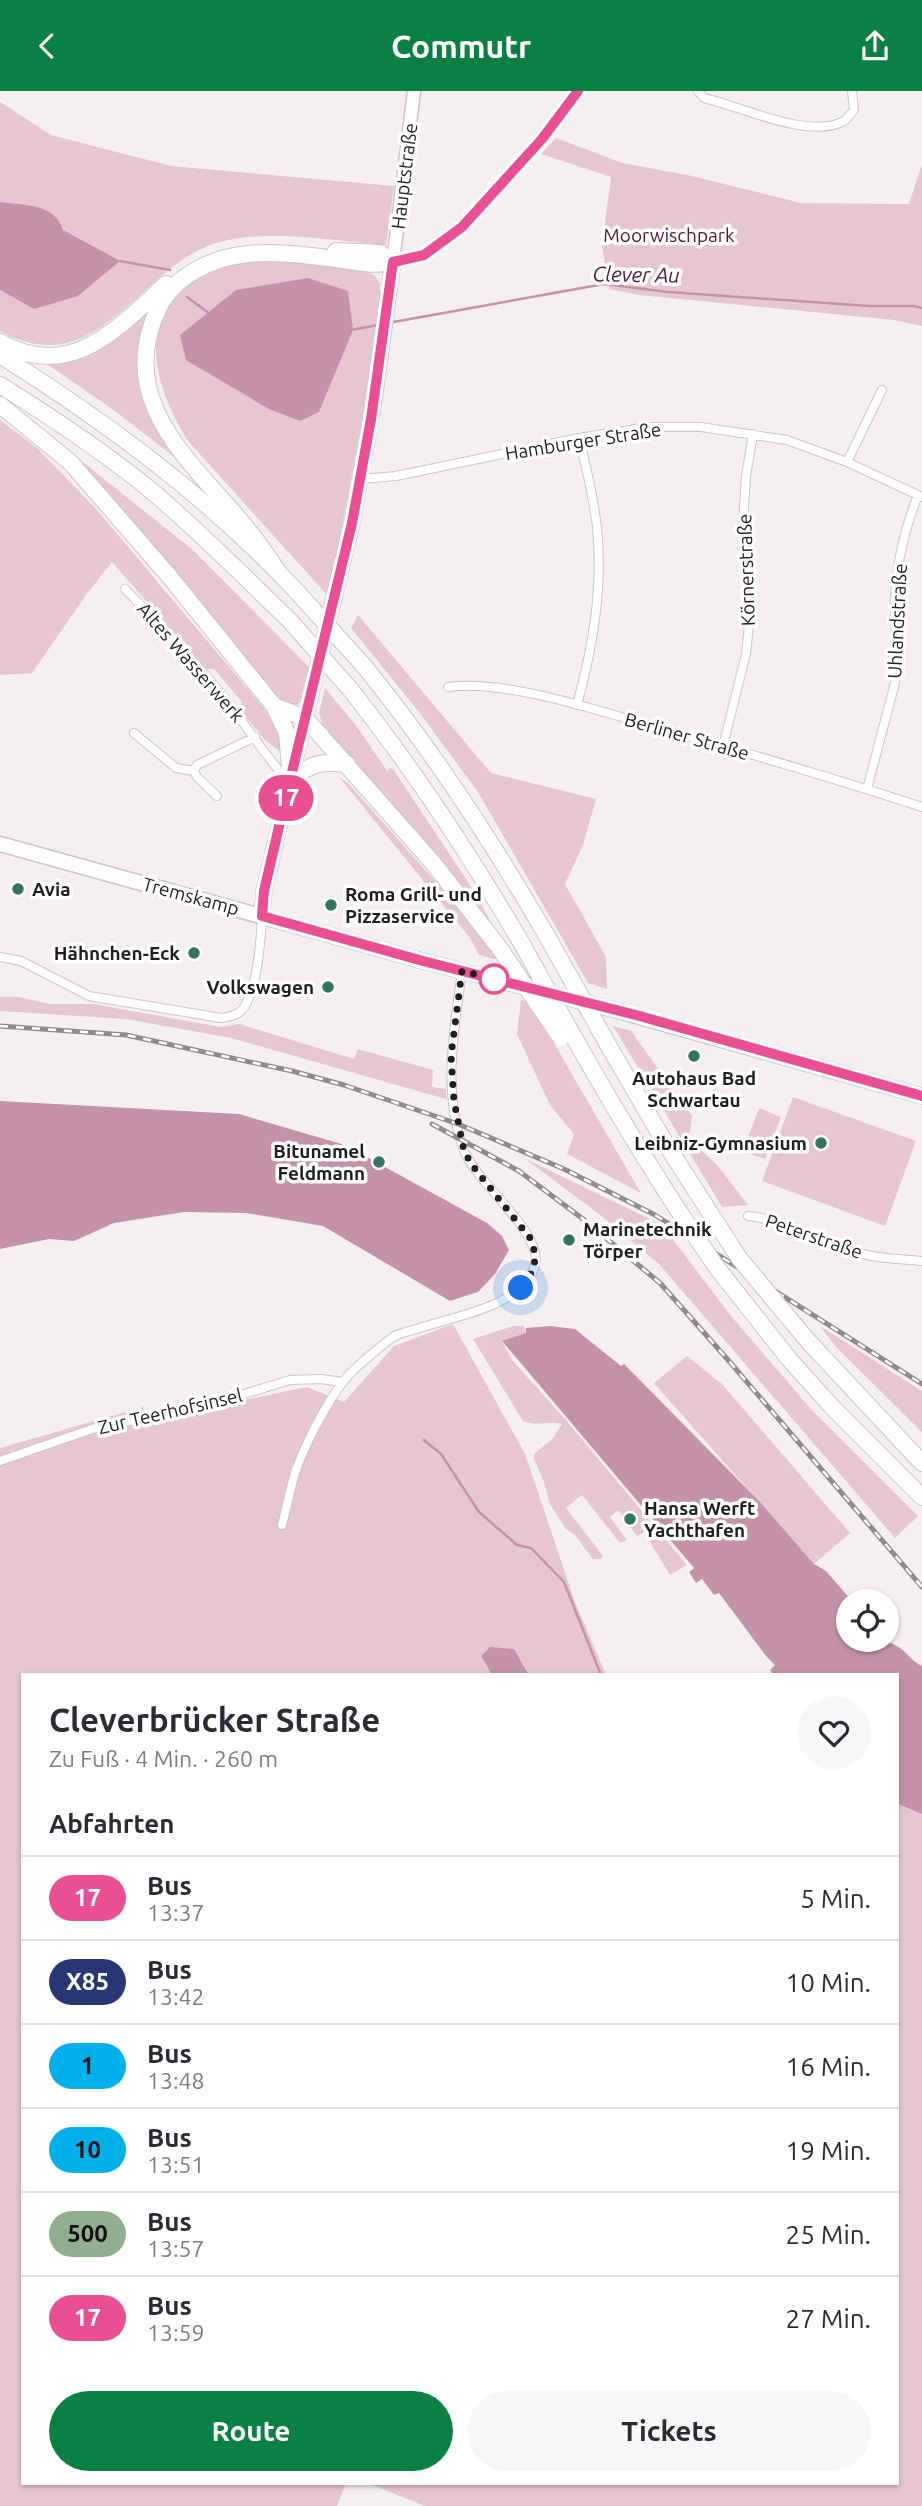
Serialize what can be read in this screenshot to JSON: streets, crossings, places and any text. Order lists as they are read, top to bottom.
{
  "streets": {
    "main road": ["Hauptstraße", "Tremskamp"],
    "street": [
      "Hamburger Straße",
      "Körnerstraße",
      "Uhlandstraße",
      "Altes Wasserwerk",
      "Berliner Straße",
      "Peterstraße",
      "Zur Teerhofsinsel"
    ]
  },
  "crossings": [
    ["Hamburger Straße", "Körnerstraße"],
    ["Hamburger Straße", "Uhlandstraße"],
    ["Körnerstraße", "Berliner Straße"],
    ["Uhlandstraße", "Berliner Straße"]
  ],
  "water": ["Clever Au"],
  "parks": ["Moorwischpark"],
  "places": [
    "Avia",
    "Roma Grill- und Pizzaservice",
    "Hähnchen-Eck",
    "Volkswagen",
    "Autohaus Bad Schwartau",
    "Leibniz-Gymnasium",
    "Bitunamel Feldmann",
    "Marinetechnik Törper",
    "Hansa Werft Yachthafen"
  ],
  "lines": ["bus line 17"],
  "page": {
    "header": "Commutr",
    "on_map": "17",
    "heading": [
      ["Cleverbrücker Straße", "Zu Fuß · 4 Min. · 260 m"],
      "Abfahrten"
    ],
    "list": [
      {
        "mark": "17",
        "name": "Bus",
        "note": "13:37",
        "value": "5 Min."
      },
      {
        "mark": "X85",
        "name": "Bus",
        "note": "13:42",
        "value": "10 Min."
      },
      {
        "mark": "1",
        "name": "Bus",
        "note": "13:48",
        "value": "16 Min."
      },
      {
        "mark": "10",
        "name": "Bus",
        "note": "13:51",
        "value": "19 Min."
      },
      {
        "mark": "500",
        "name": "Bus",
        "note": "13:57",
        "value": "25 Min."
      },
      {
        "mark": "17",
        "name": "Bus",
        "note": "13:59",
        "value": "27 Min."
      }
    ],
    "buttons": ["Route", "Tickets"]
  }
}
